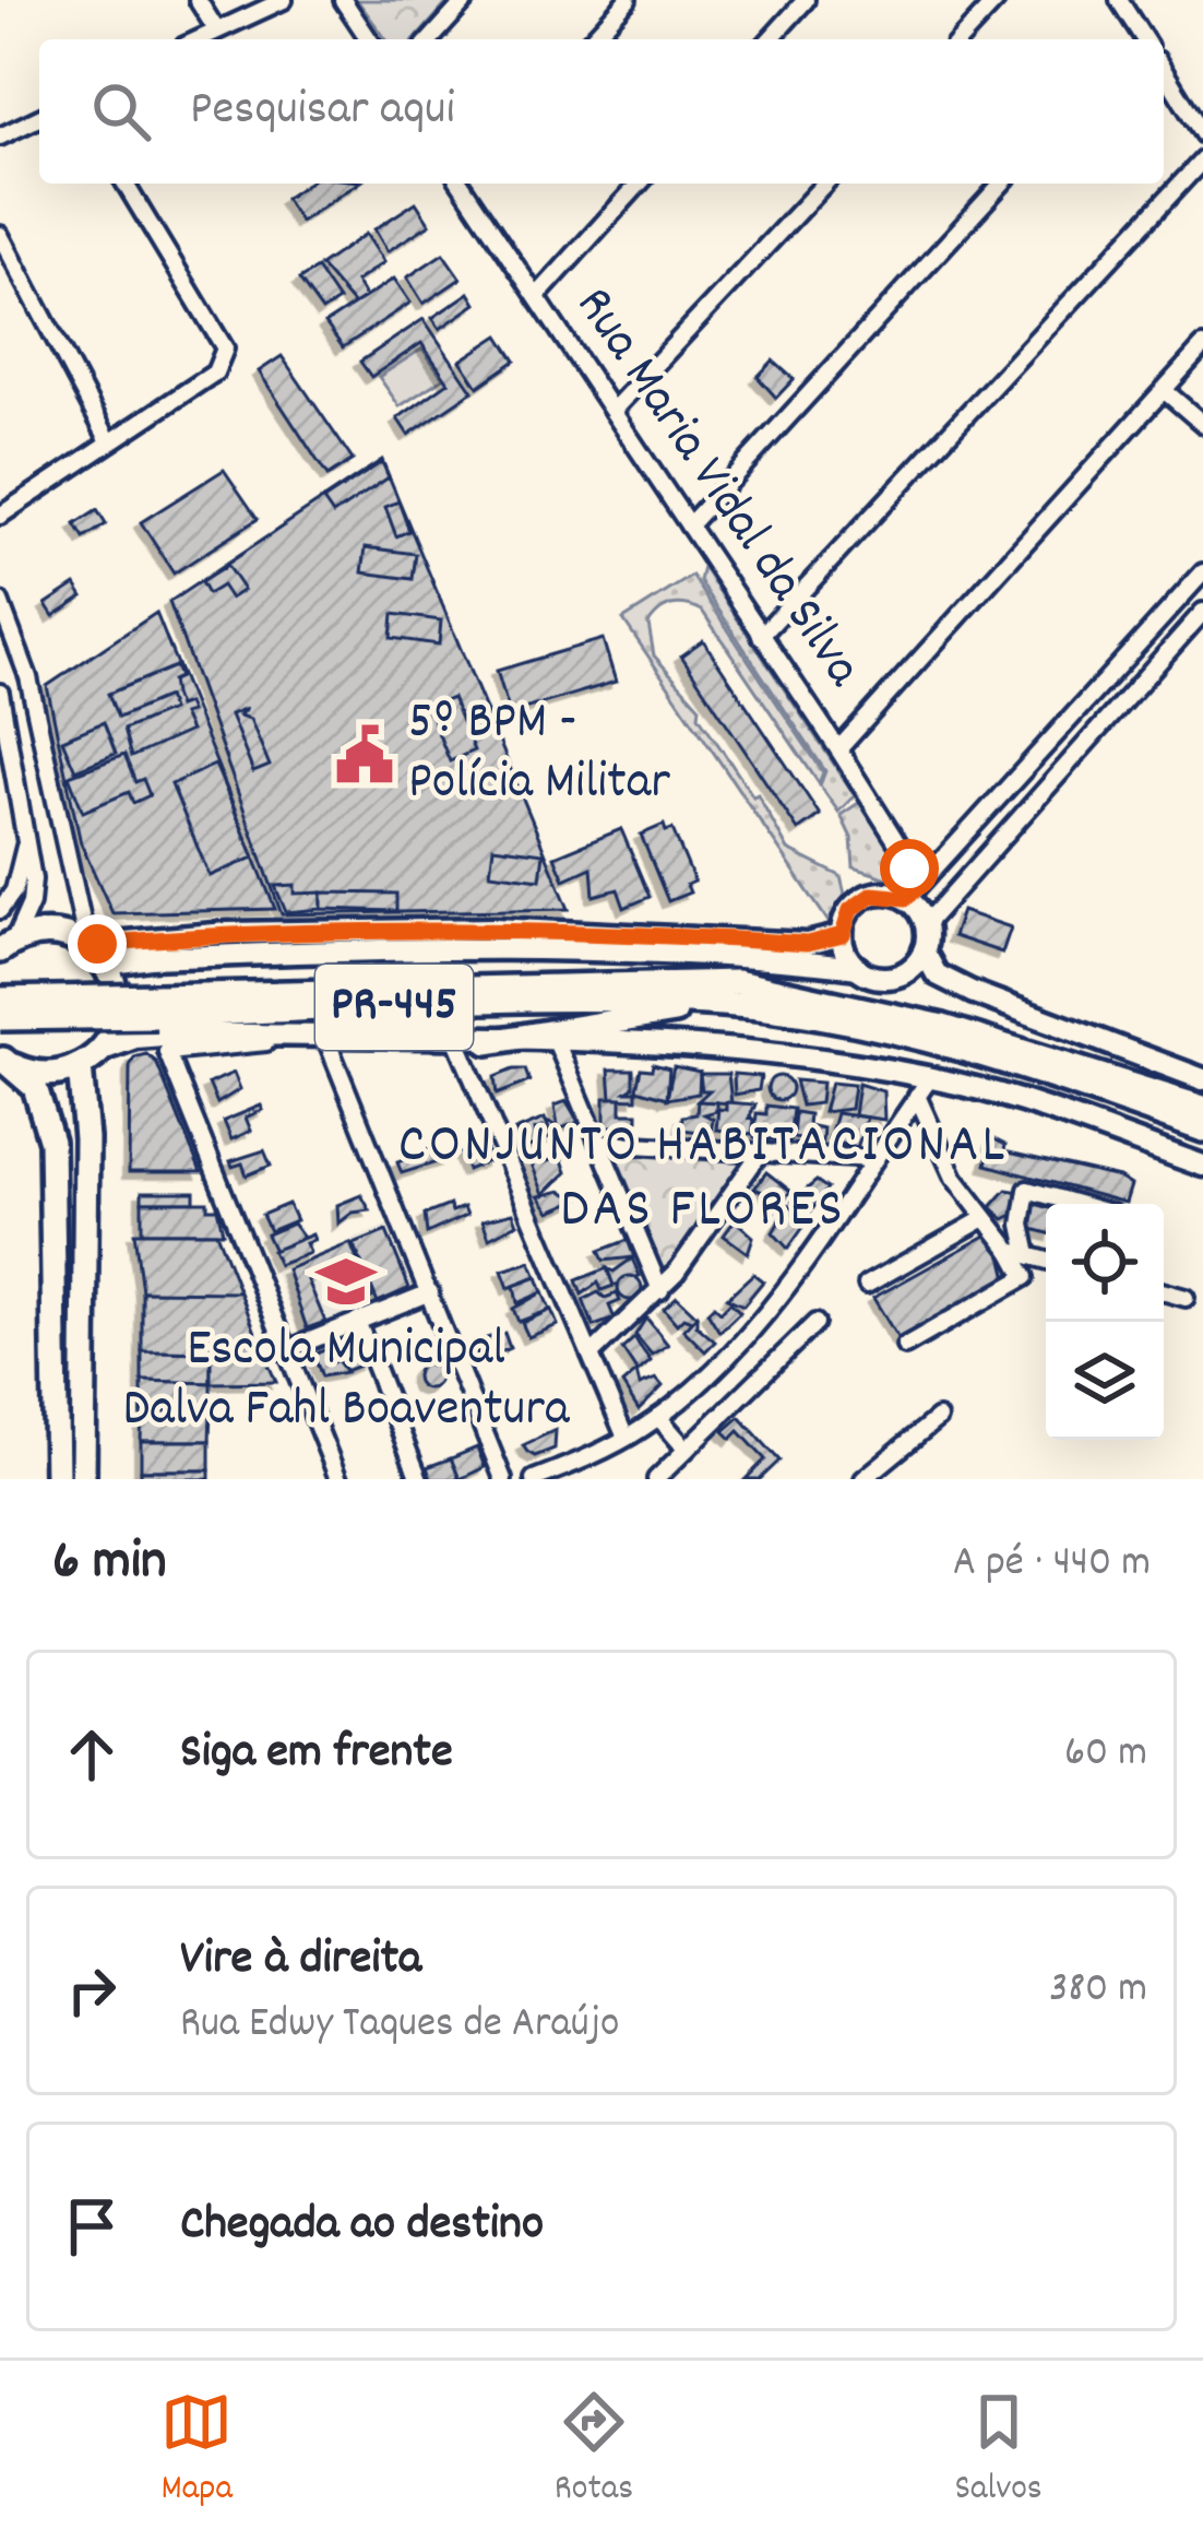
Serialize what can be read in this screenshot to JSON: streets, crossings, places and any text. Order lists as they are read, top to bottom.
{
  "streets": {
    "highway": ["PR-445"],
    "street": ["Rua Maria Vidal da Silva"]
  },
  "districts": ["CONJUNTO HABITACIONAL DAS FLORES"],
  "places": {
    "public building": ["5º BPM - Polícia Militar"],
    "school or university": ["Escola Municipal Dalva Fahl Boaventura"]
  },
  "page": {
    "search": "Pesquisar aqui",
    "heading": ["6 min", "A pé · 440 m"],
    "list": [
      ["Siga em frente", "60 m"],
      ["Vire à direita", "Rua Edwy Taques de Araújo", "380 m"],
      "Chegada ao destino"
    ],
    "nav": ["Mapa", "Rotas", "Salvos"]
  }
}
